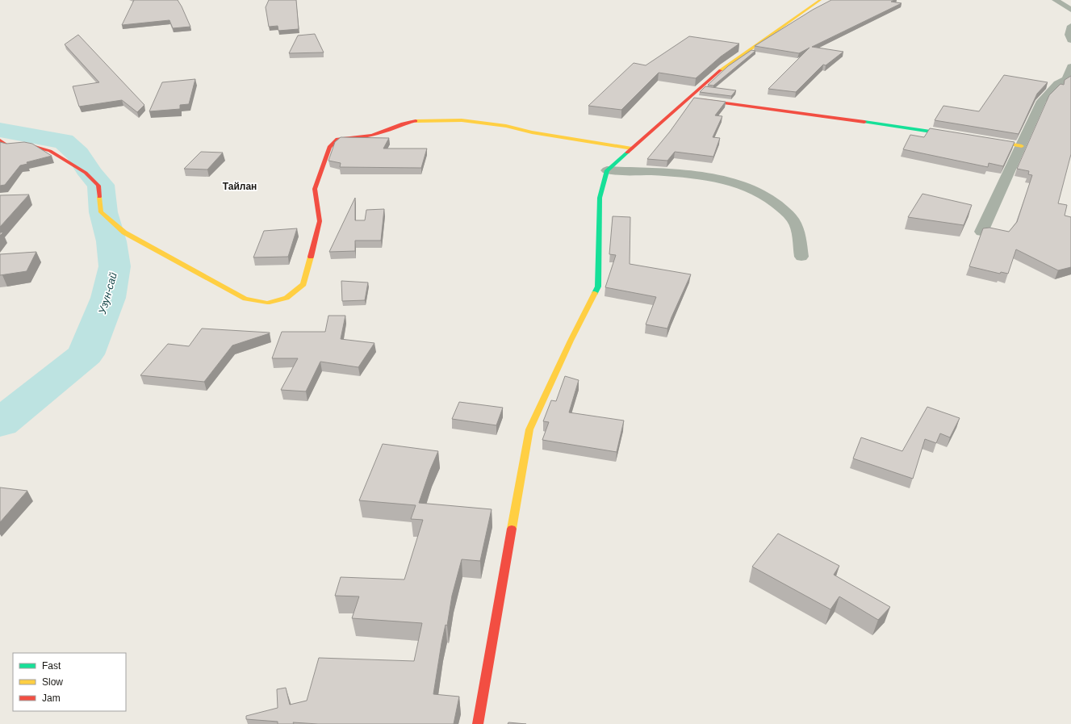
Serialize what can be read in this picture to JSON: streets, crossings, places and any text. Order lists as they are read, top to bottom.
{
  "districts": ["Тайлан"],
  "water": ["Узун-сай"],
  "legend": ["Fast", "Slow", "Jam"]
}
